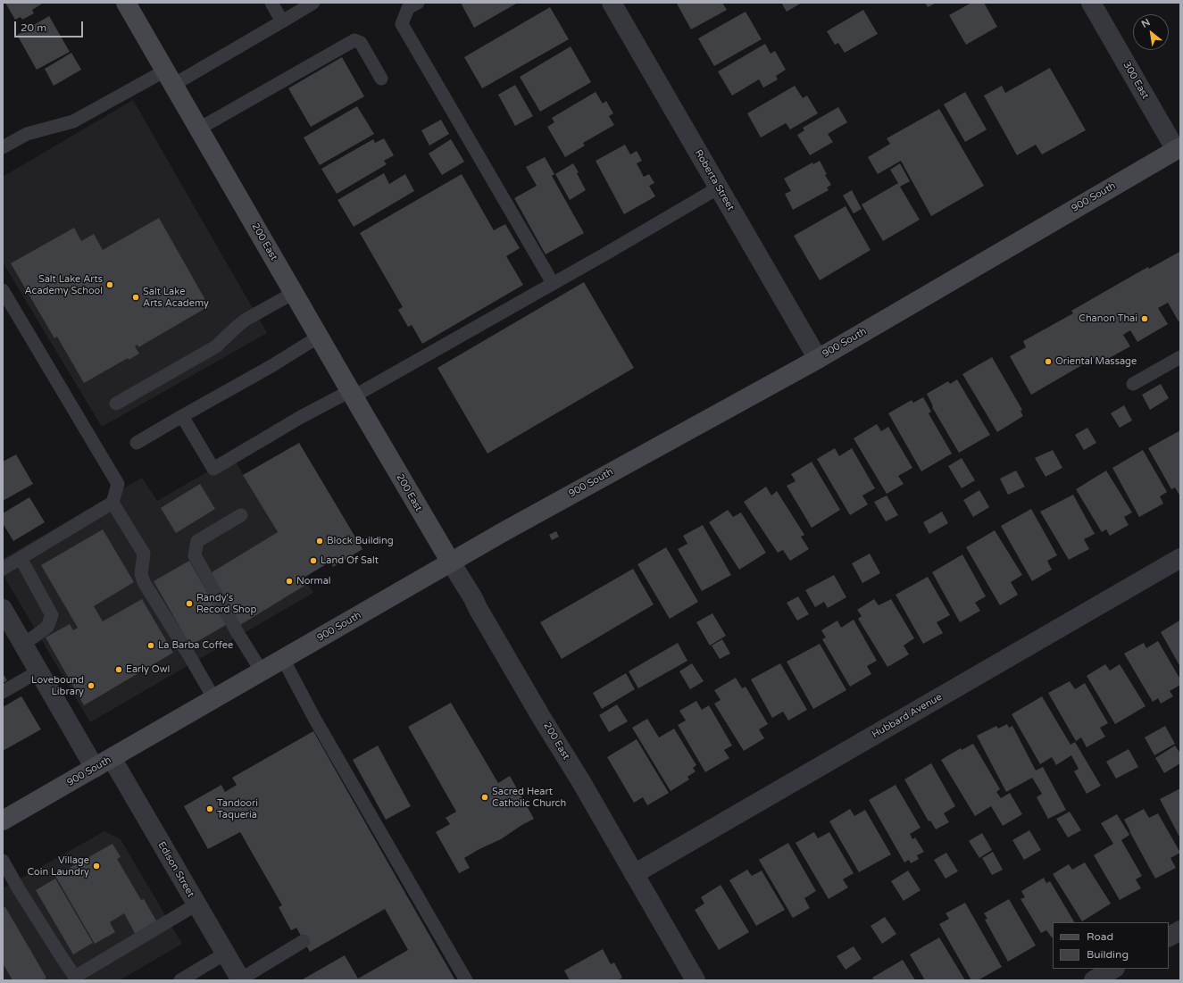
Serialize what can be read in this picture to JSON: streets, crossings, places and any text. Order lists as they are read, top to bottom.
{
  "streets": {
    "street": [
      "300 East",
      "Roberta Street",
      "900 South",
      "200 East",
      "Hubbard Avenue",
      "Edison Street"
    ]
  },
  "crossings": [
    ["300 East", "900 South"],
    ["Roberta Street", "900 South"],
    ["900 South", "200 East"],
    ["900 South", "Edison Street"],
    ["200 East", "Hubbard Avenue"]
  ],
  "places": [
    "Salt Lake Arts Academy School",
    "Salt Lake Arts Academy",
    "Chanon Thai",
    "Oriental Massage",
    "Block Building",
    "Land Of Salt",
    "Normal",
    "Randy's Record Shop",
    "La Barba Coffee",
    "Early Owl",
    "Lovebound Library",
    "Sacred Heart Catholic Church",
    "Tandoori Taqueria",
    "Village Coin Laundry"
  ],
  "legend": ["Road", "Building"],
  "scale_bar": "20 m",
  "north": "top left"
}
